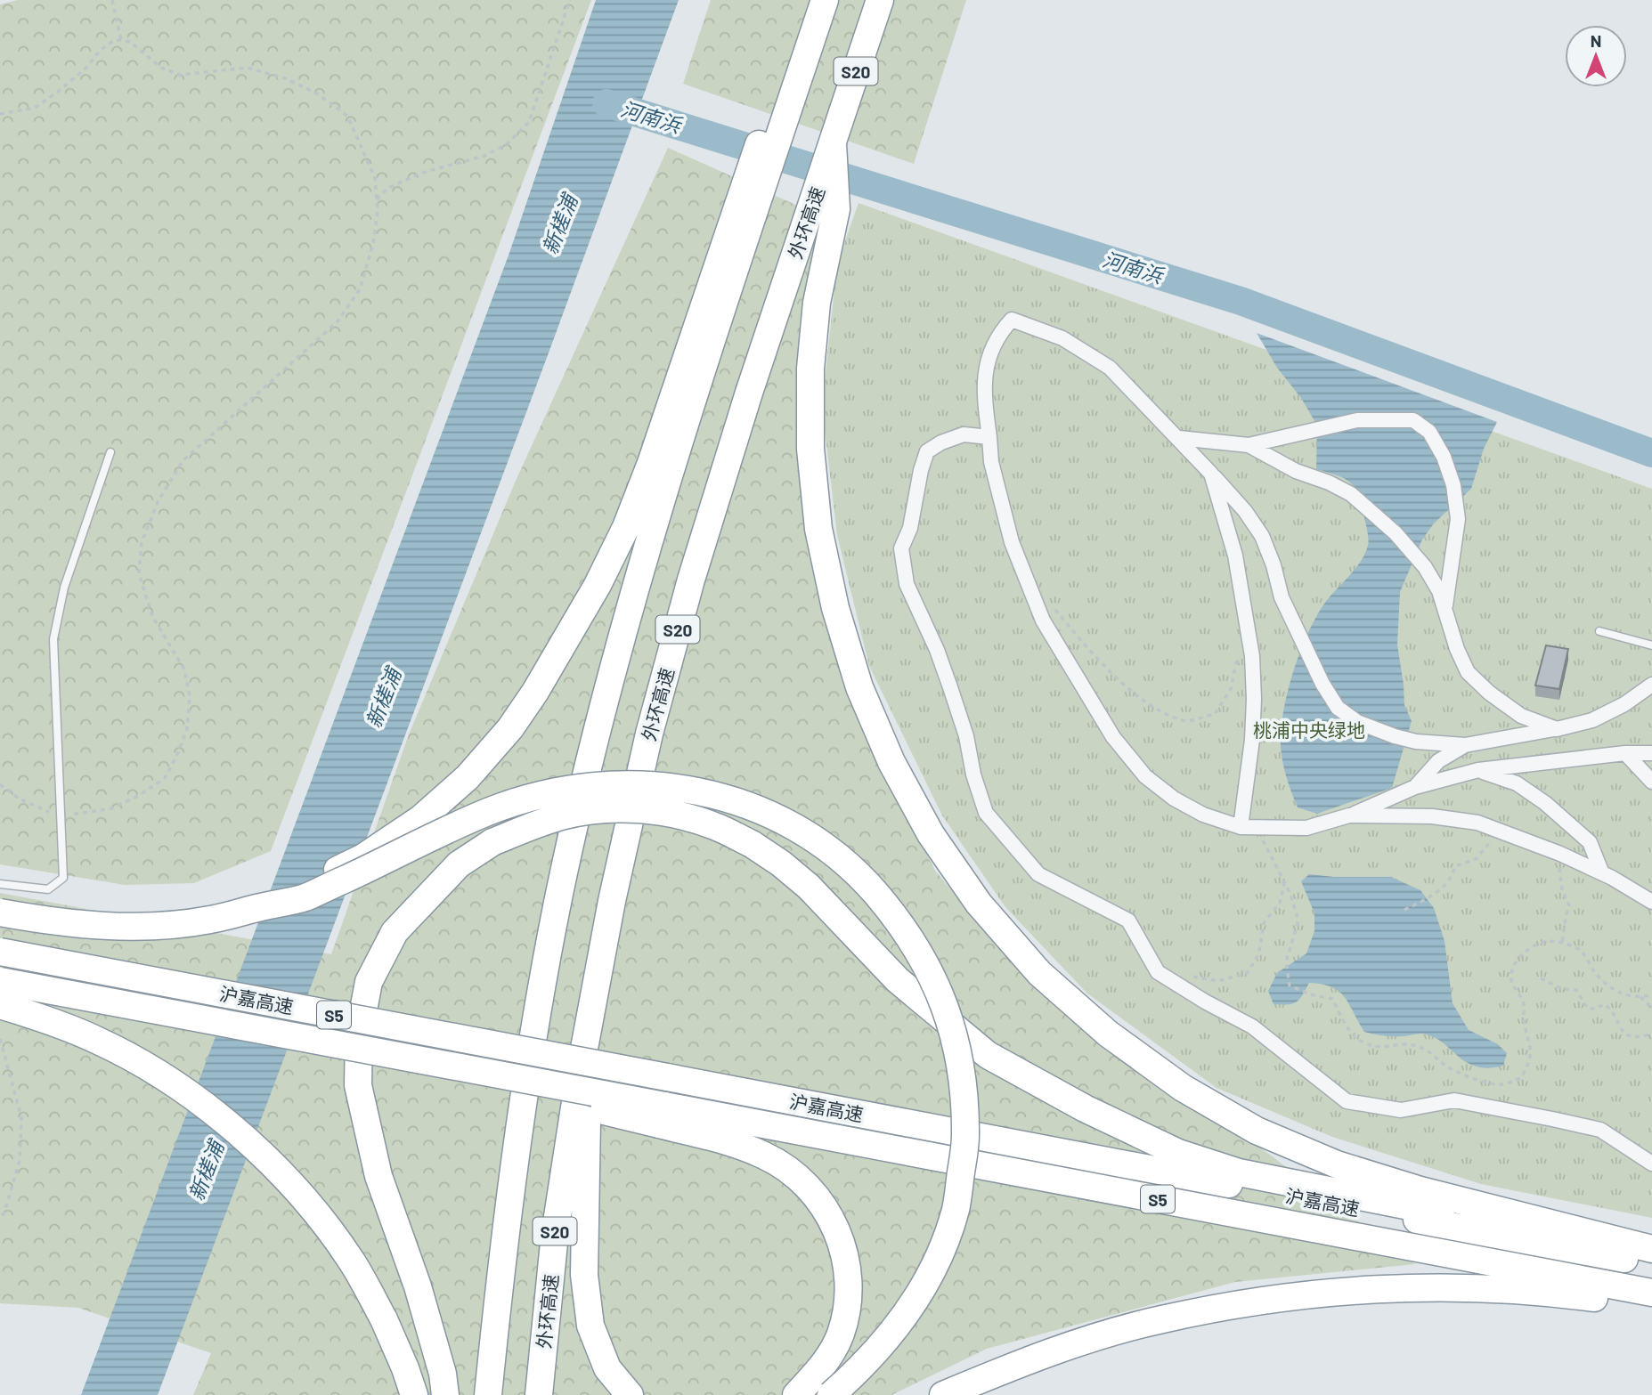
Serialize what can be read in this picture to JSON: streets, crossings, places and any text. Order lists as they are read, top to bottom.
{
  "streets": {
    "highway": [
      "S20",
      "外环高速",
      "沪嘉高速",
      "S5"
    ]
  },
  "crossings": [
    ["S20", "外环高速"]
  ],
  "water": ["河南浜", "新槎浦"],
  "parks": ["桃浦中央绿地"],
  "north": "top"
}
